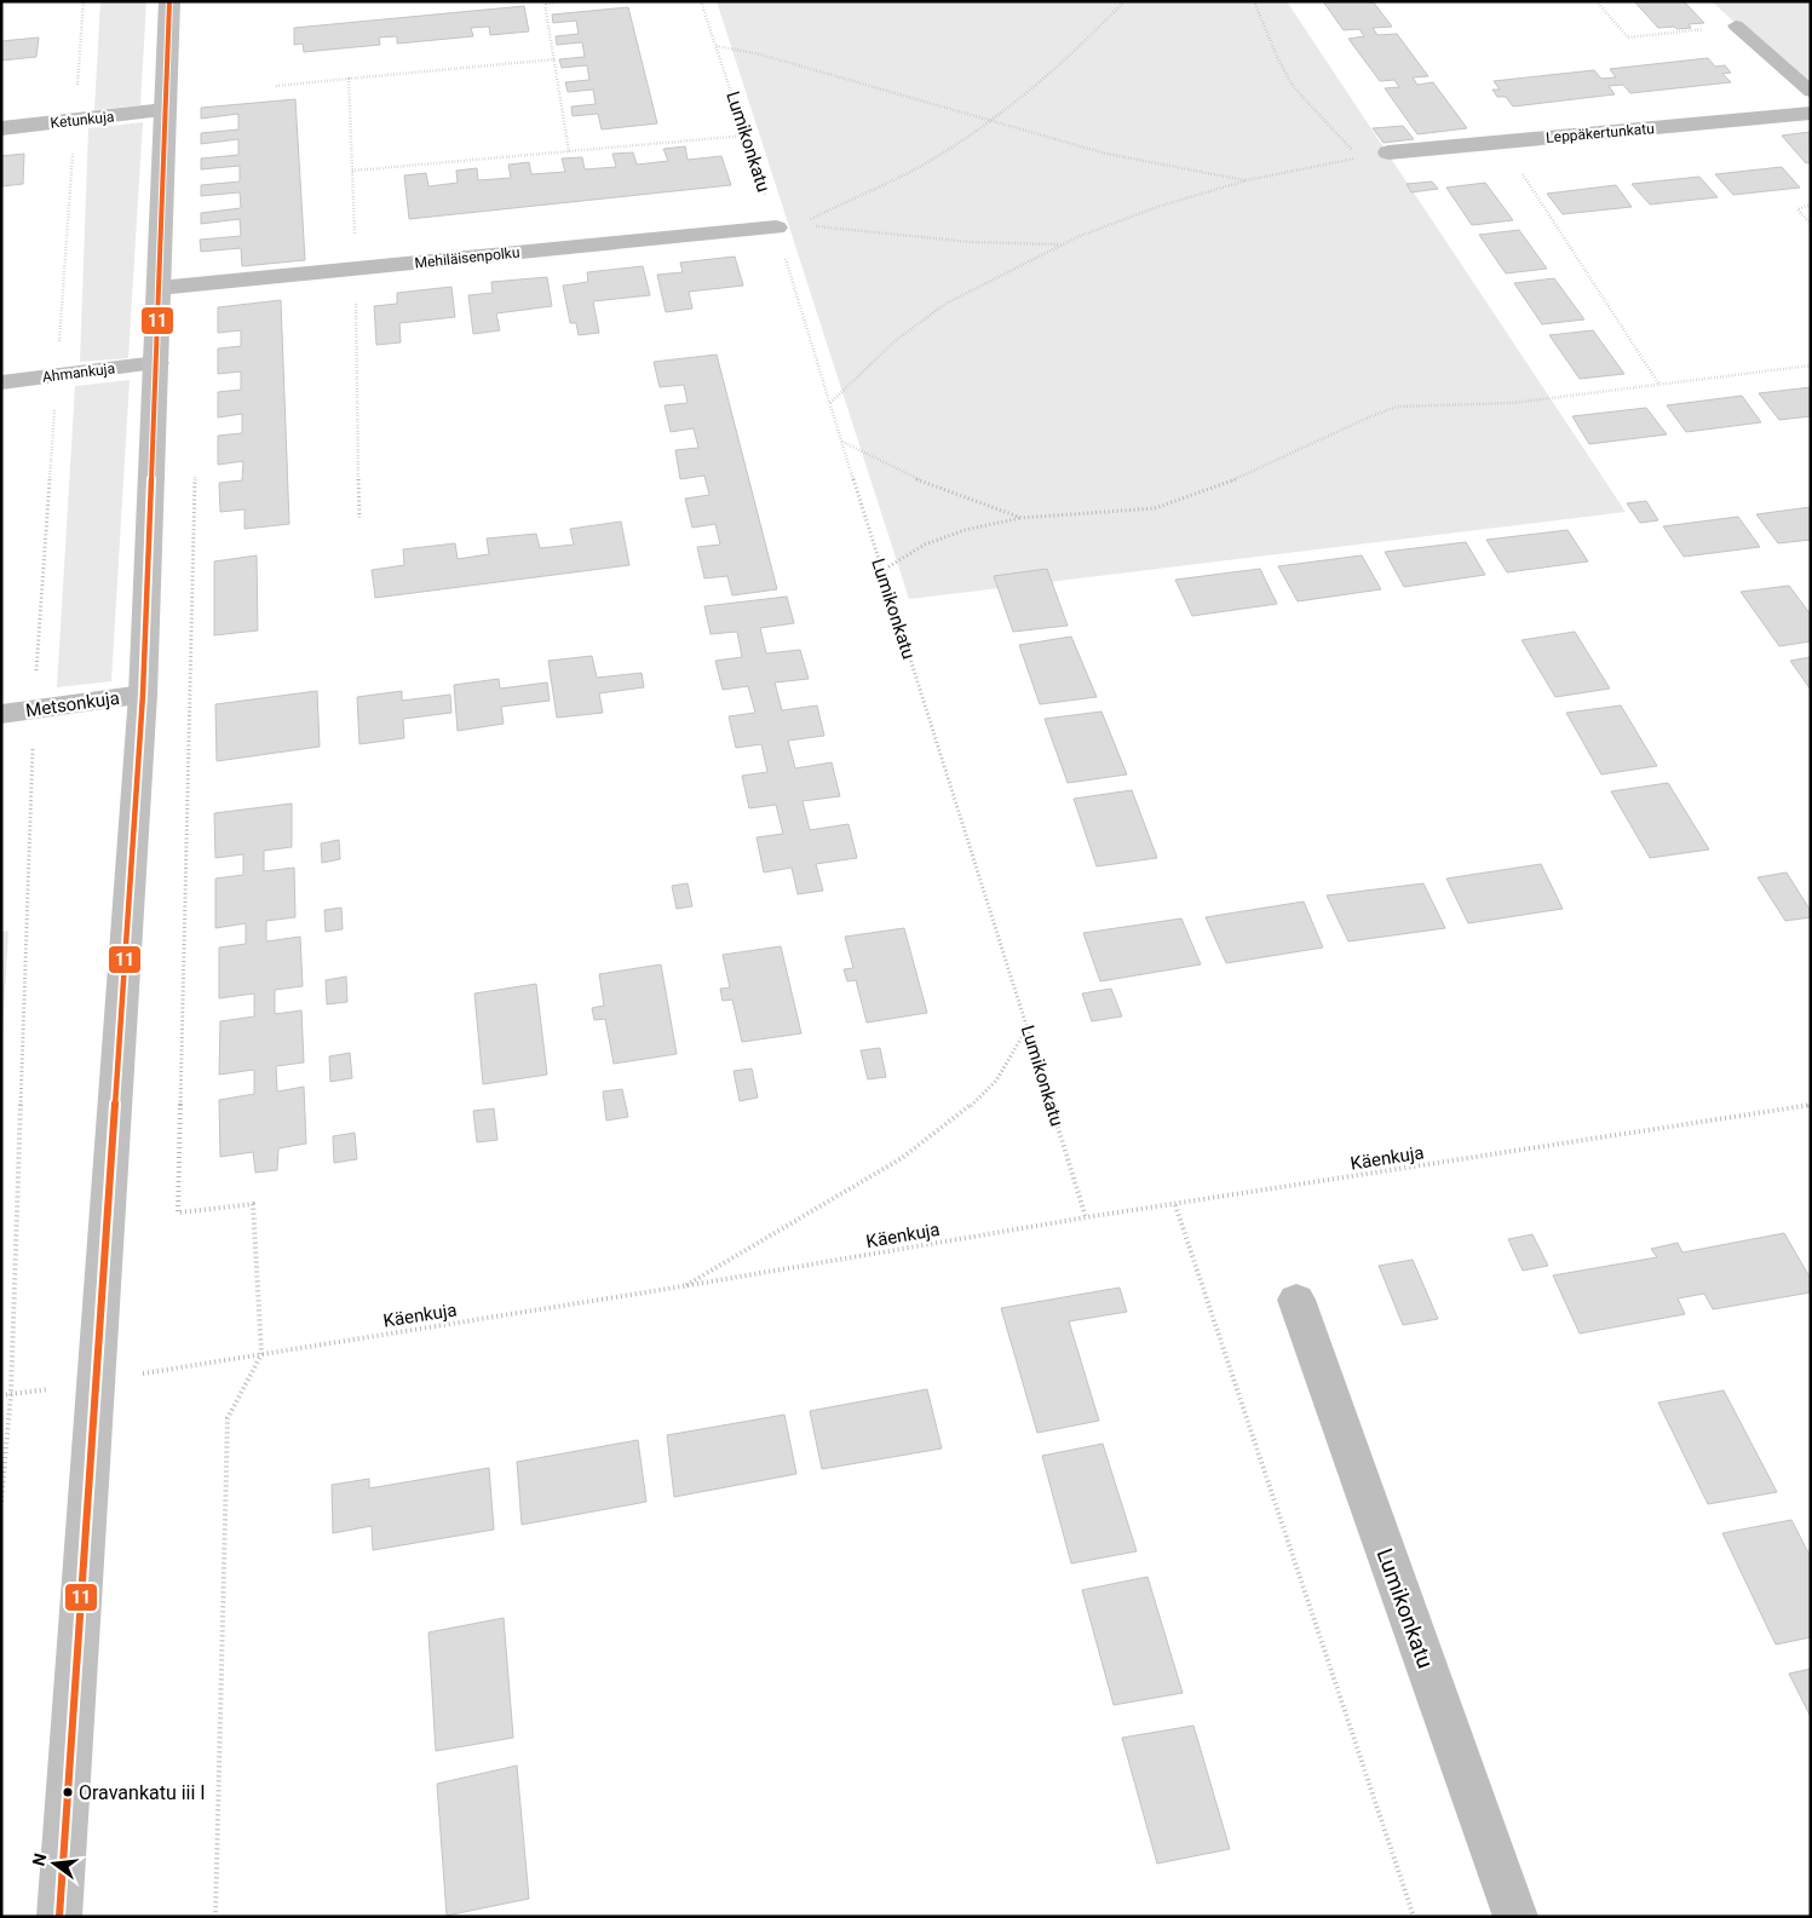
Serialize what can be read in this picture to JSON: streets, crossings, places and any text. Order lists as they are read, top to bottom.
{
  "streets": {
    "street": [
      "Ketunkuja",
      "Leppäkertunkatu",
      "Lumikonkatu",
      "Mehiläisenpolku",
      "Ahmankuja",
      "Metsonkuja"
    ],
    "path": ["Käenkuja"]
  },
  "crossings": [
    ["Lumikonkatu", "Mehiläisenpolku"],
    ["Lumikonkatu", "Käenkuja"]
  ],
  "places": ["Oravankatu iii I"],
  "lines": ["transit line 11"],
  "north": "left"
}
